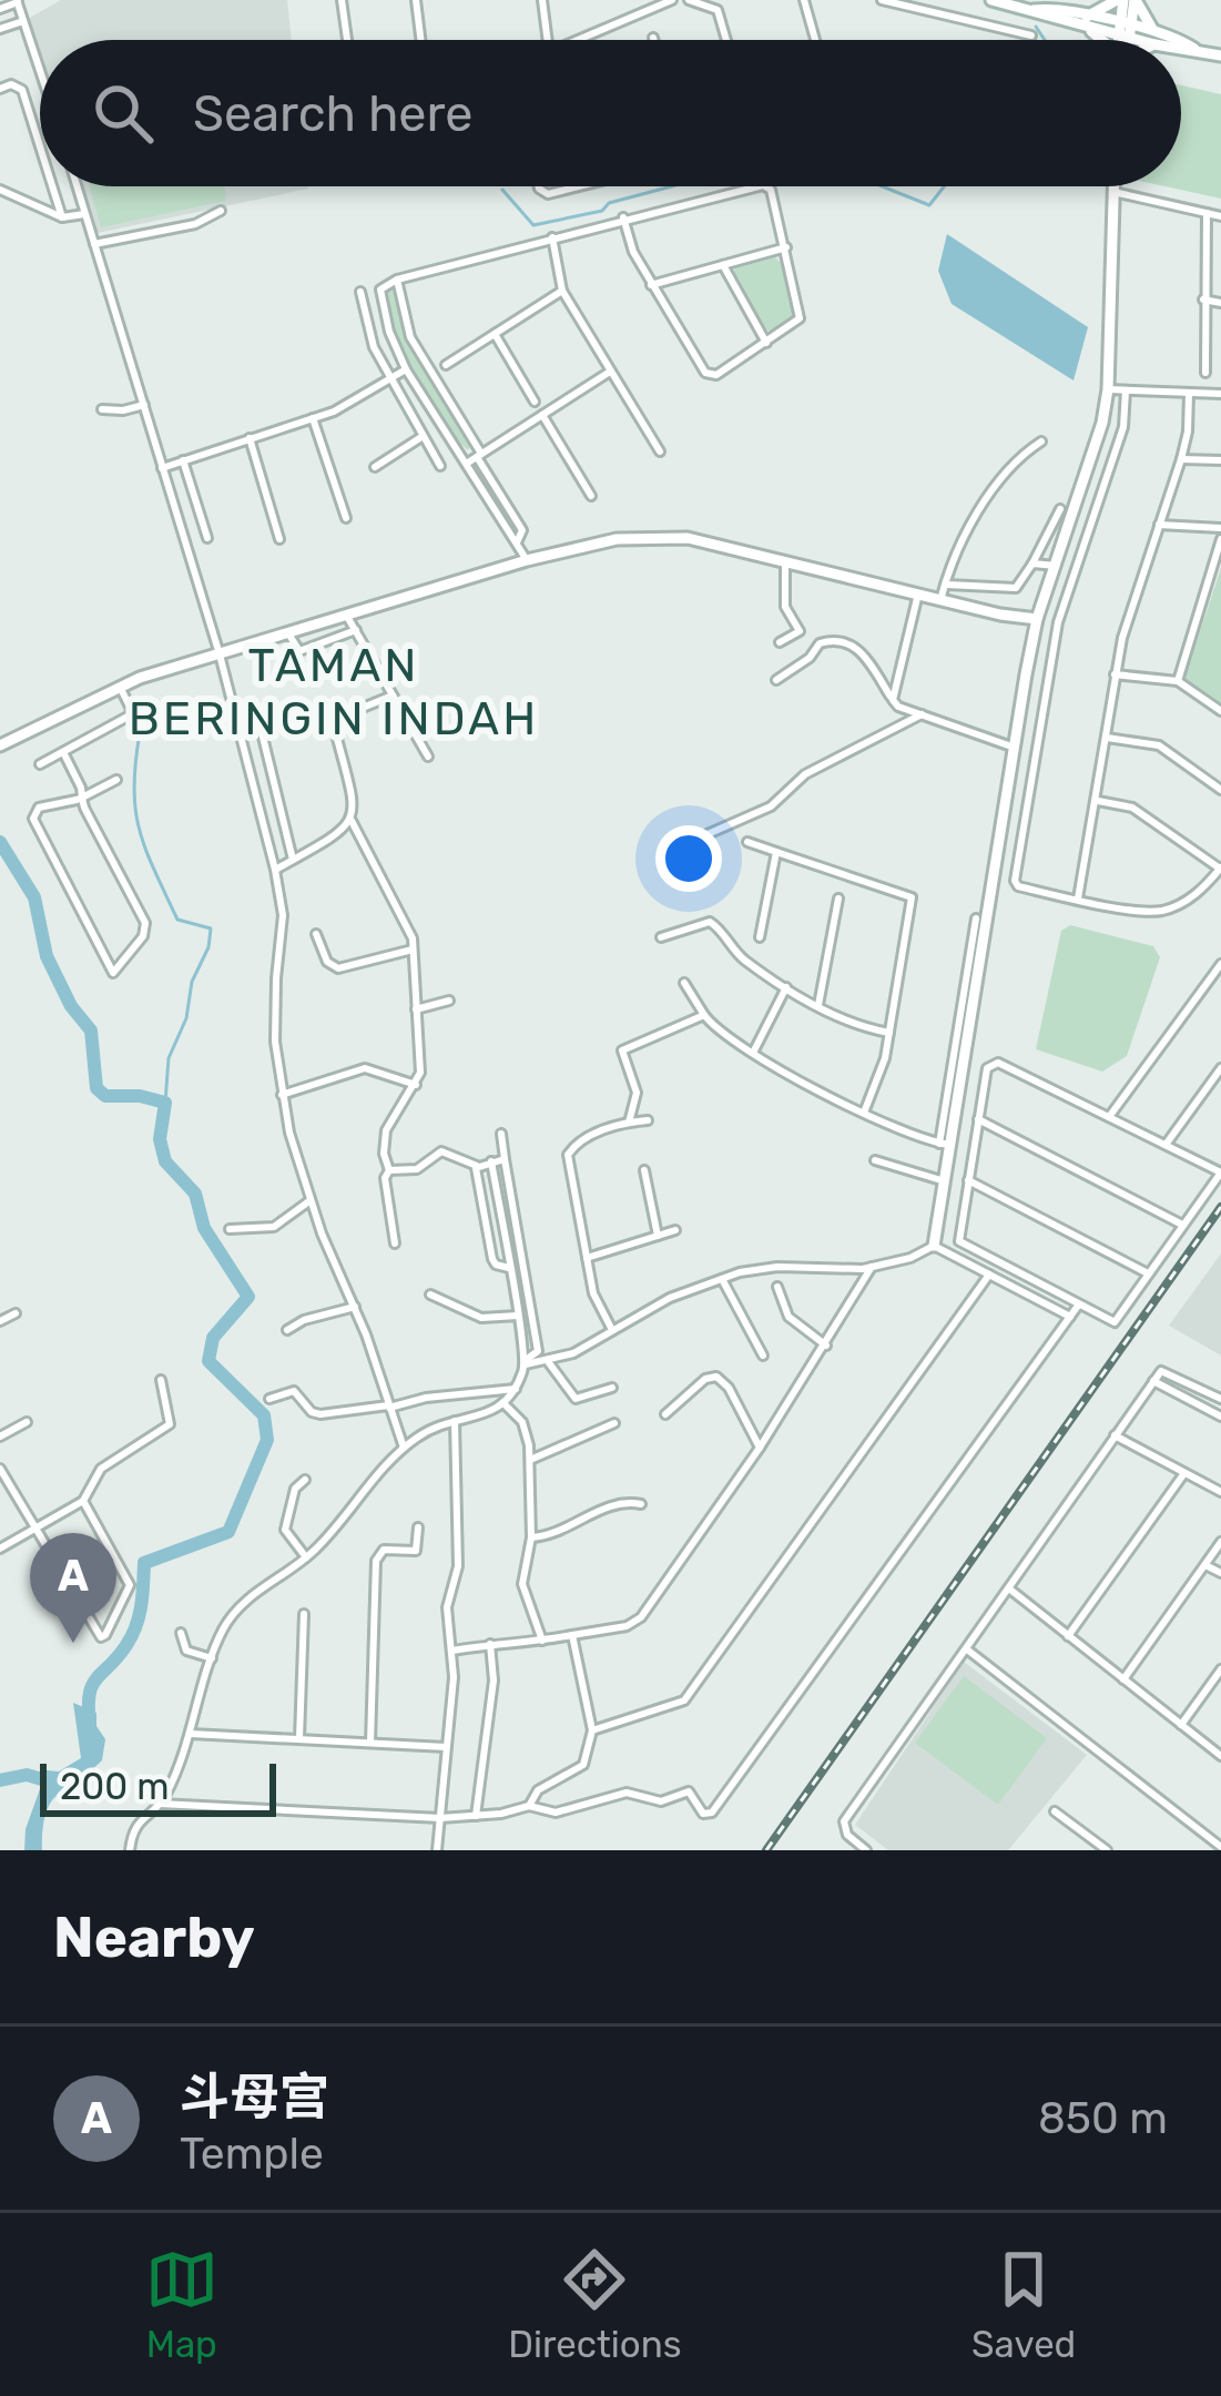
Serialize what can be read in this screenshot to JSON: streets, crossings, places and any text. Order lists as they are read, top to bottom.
{
  "districts": ["TAMAN BERINGIN INDAH"],
  "scale_bar": "200 m",
  "page": {
    "search": "Search here",
    "pins": "A",
    "scale": "200 m",
    "heading": "Nearby",
    "list": [
      {
        "mark": "A",
        "name": "斗母宫",
        "note": "Temple",
        "value": "850 m"
      }
    ],
    "nav": ["Map", "Directions", "Saved"]
  }
}
